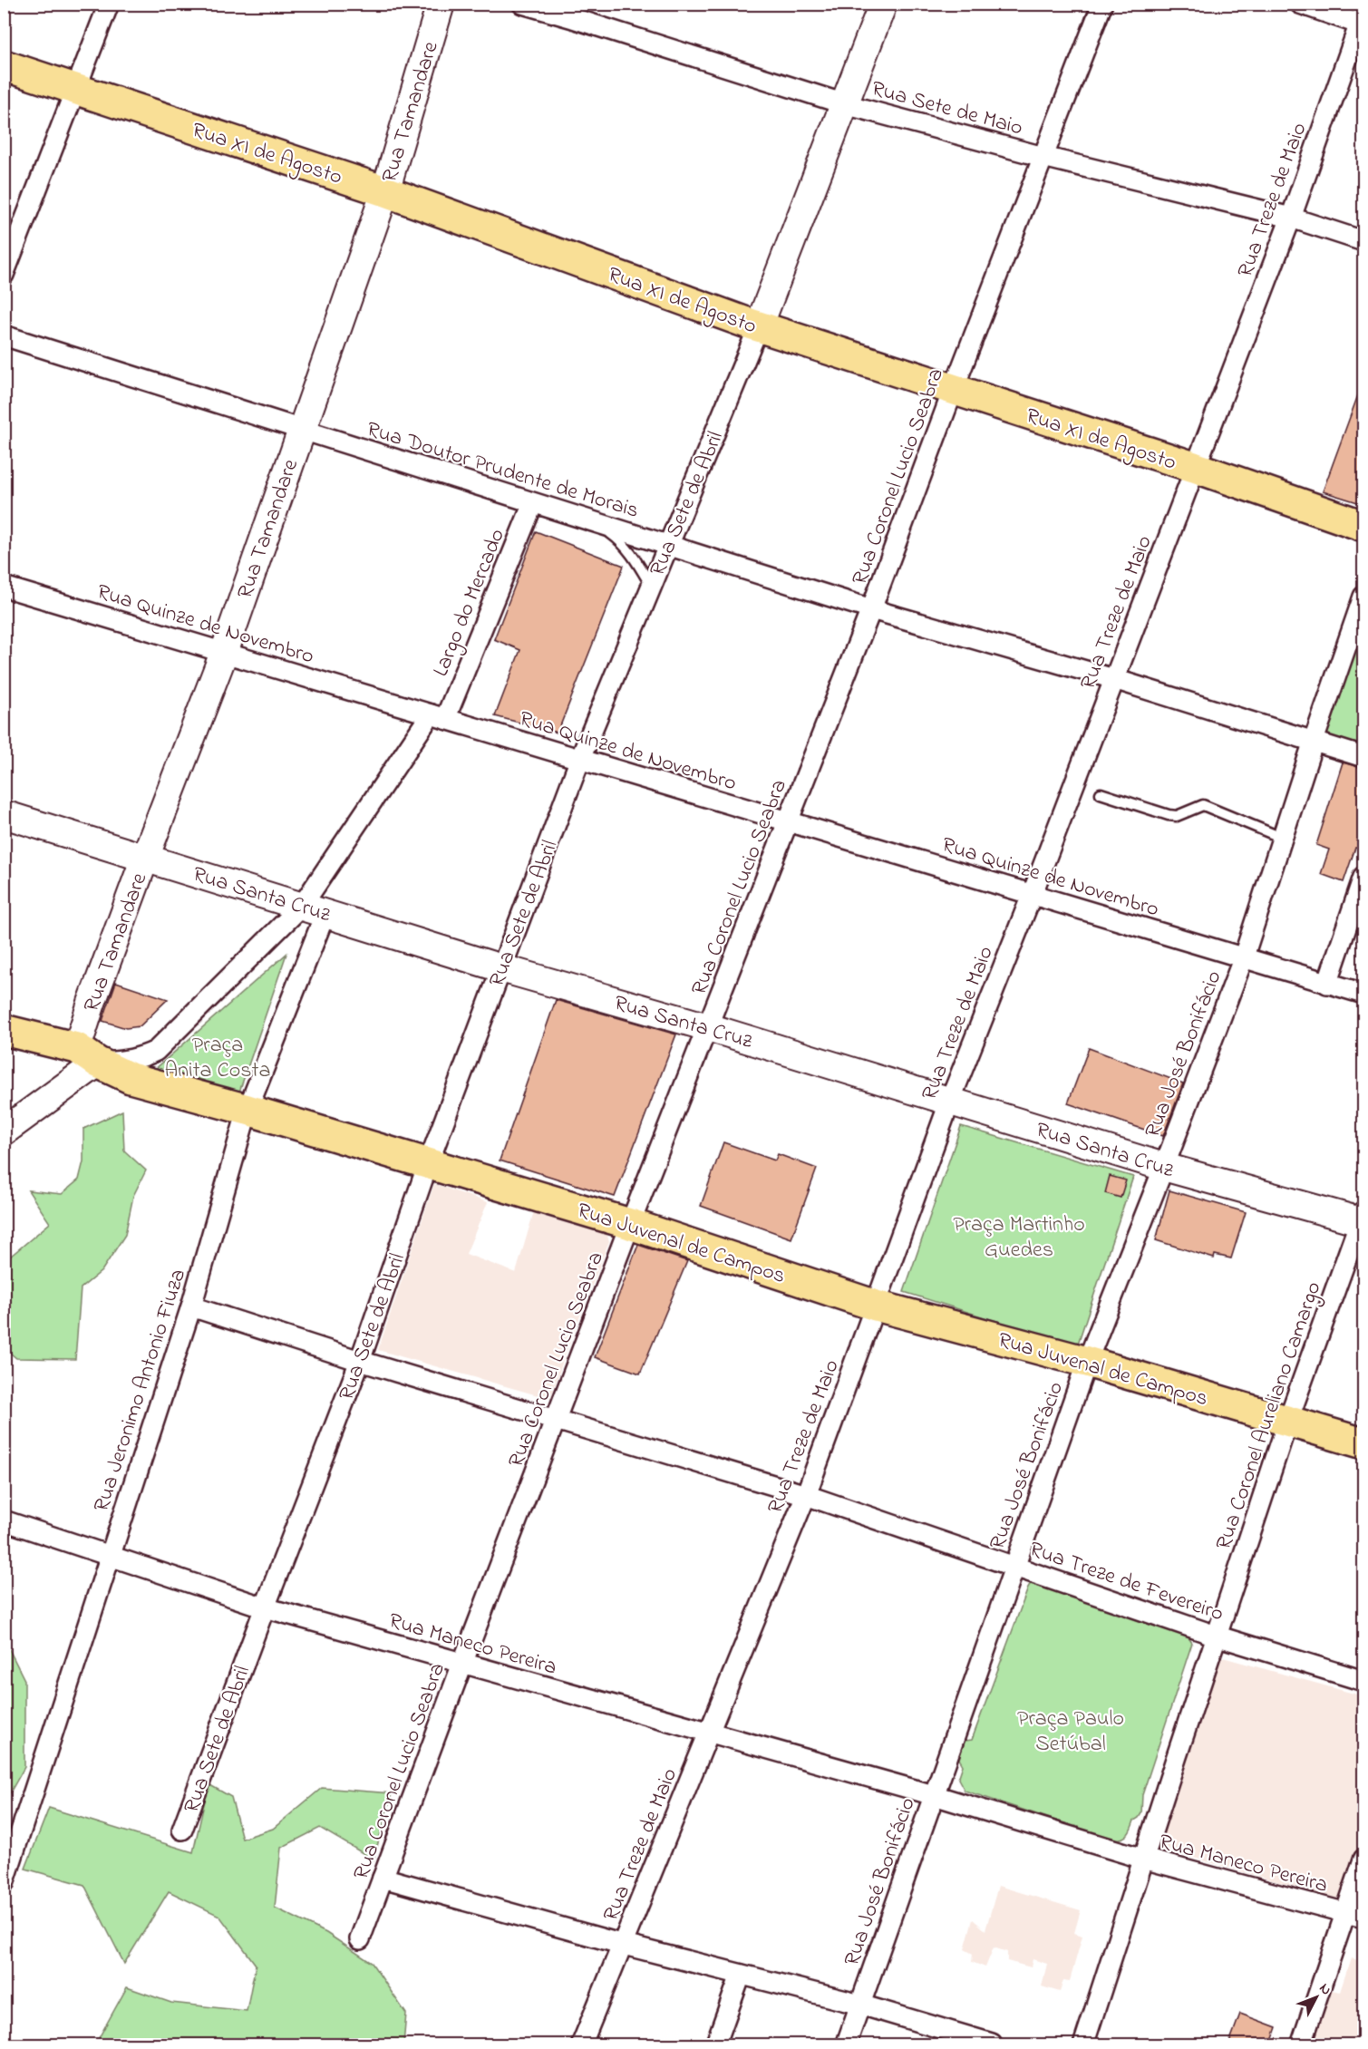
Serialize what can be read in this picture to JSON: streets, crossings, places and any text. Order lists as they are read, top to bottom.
{
  "streets": {
    "main road": ["Rua XI de Agosto", "Rua Juvenal de Campos"],
    "street": [
      "Rua Sete de Maio",
      "Rua Tamandare",
      "Rua Treze de Maio",
      "Rua Doutor Prudente de Morais",
      "Rua Coronel Lucio Seabra",
      "Rua Sete de Abril",
      "Largo do Mercado",
      "Rua Quinze de Novembro",
      "Rua Santa Cruz",
      "Rua José Bonifácio",
      "Rua Jeronimo Antonio Fiuza",
      "Rua Coronel Aureliano Camargo",
      "Rua Treze de Fevereiro",
      "Rua Maneco Pereira"
    ]
  },
  "crossings": [
    ["Rua Sete de Maio", "Rua Treze de Maio"],
    ["Rua Sete de Maio", "Rua Coronel Lucio Seabra"],
    ["Rua Sete de Maio", "Rua Sete de Abril"],
    ["Rua Tamandare", "Rua XI de Agosto"],
    ["Rua Tamandare", "Rua Doutor Prudente de Morais"],
    ["Rua Tamandare", "Rua Quinze de Novembro"],
    ["Rua Tamandare", "Rua Santa Cruz"],
    ["Rua Tamandare", "Rua Juvenal de Campos"],
    ["Rua XI de Agosto", "Rua Treze de Maio"],
    ["Rua XI de Agosto", "Rua Coronel Lucio Seabra"],
    ["Rua XI de Agosto", "Rua Sete de Abril"],
    ["Rua Treze de Maio", "Rua Doutor Prudente de Morais"],
    ["Rua Treze de Maio", "Rua Quinze de Novembro"],
    ["Rua Treze de Maio", "Rua Santa Cruz"],
    ["Rua Treze de Maio", "Rua Juvenal de Campos"],
    ["Rua Treze de Maio", "Rua Treze de Fevereiro"],
    ["Rua Treze de Maio", "Rua Maneco Pereira"],
    ["Rua Doutor Prudente de Morais", "Rua Coronel Lucio Seabra"],
    ["Rua Doutor Prudente de Morais", "Rua Sete de Abril"],
    ["Rua Doutor Prudente de Morais", "Largo do Mercado"],
    ["Rua Doutor Prudente de Morais", "Rua José Bonifácio"],
    ["Rua Coronel Lucio Seabra", "Rua Quinze de Novembro"],
    ["Rua Coronel Lucio Seabra", "Rua Santa Cruz"],
    ["Rua Coronel Lucio Seabra", "Rua Juvenal de Campos"],
    ["Rua Coronel Lucio Seabra", "Rua Treze de Fevereiro"],
    ["Rua Coronel Lucio Seabra", "Rua Maneco Pereira"],
    ["Rua Sete de Abril", "Rua Quinze de Novembro"],
    ["Rua Sete de Abril", "Rua Santa Cruz"],
    ["Rua Sete de Abril", "Rua Juvenal de Campos"],
    ["Rua Sete de Abril", "Rua Treze de Fevereiro"],
    ["Rua Sete de Abril", "Rua Maneco Pereira"],
    ["Largo do Mercado", "Rua Quinze de Novembro"],
    ["Largo do Mercado", "Rua Santa Cruz"],
    ["Largo do Mercado", "Rua Jeronimo Antonio Fiuza"],
    ["Rua Quinze de Novembro", "Rua José Bonifácio"],
    ["Rua Santa Cruz", "Rua José Bonifácio"],
    ["Rua Santa Cruz", "Rua Jeronimo Antonio Fiuza"],
    ["Rua Santa Cruz", "Rua Coronel Aureliano Camargo"],
    ["Rua José Bonifácio", "Rua Juvenal de Campos"],
    ["Rua José Bonifácio", "Rua Treze de Fevereiro"],
    ["Rua José Bonifácio", "Rua Maneco Pereira"],
    ["Rua Juvenal de Campos", "Rua Jeronimo Antonio Fiuza"],
    ["Rua Juvenal de Campos", "Rua Coronel Aureliano Camargo"],
    ["Rua Jeronimo Antonio Fiuza", "Rua Treze de Fevereiro"],
    ["Rua Jeronimo Antonio Fiuza", "Rua Maneco Pereira"],
    ["Rua Coronel Aureliano Camargo", "Rua Treze de Fevereiro"]
  ],
  "parks": ["Praça Anita Costa", "Praça Martinho Guedes", "Praça Paulo Setúbal"],
  "north": "top right"
}
